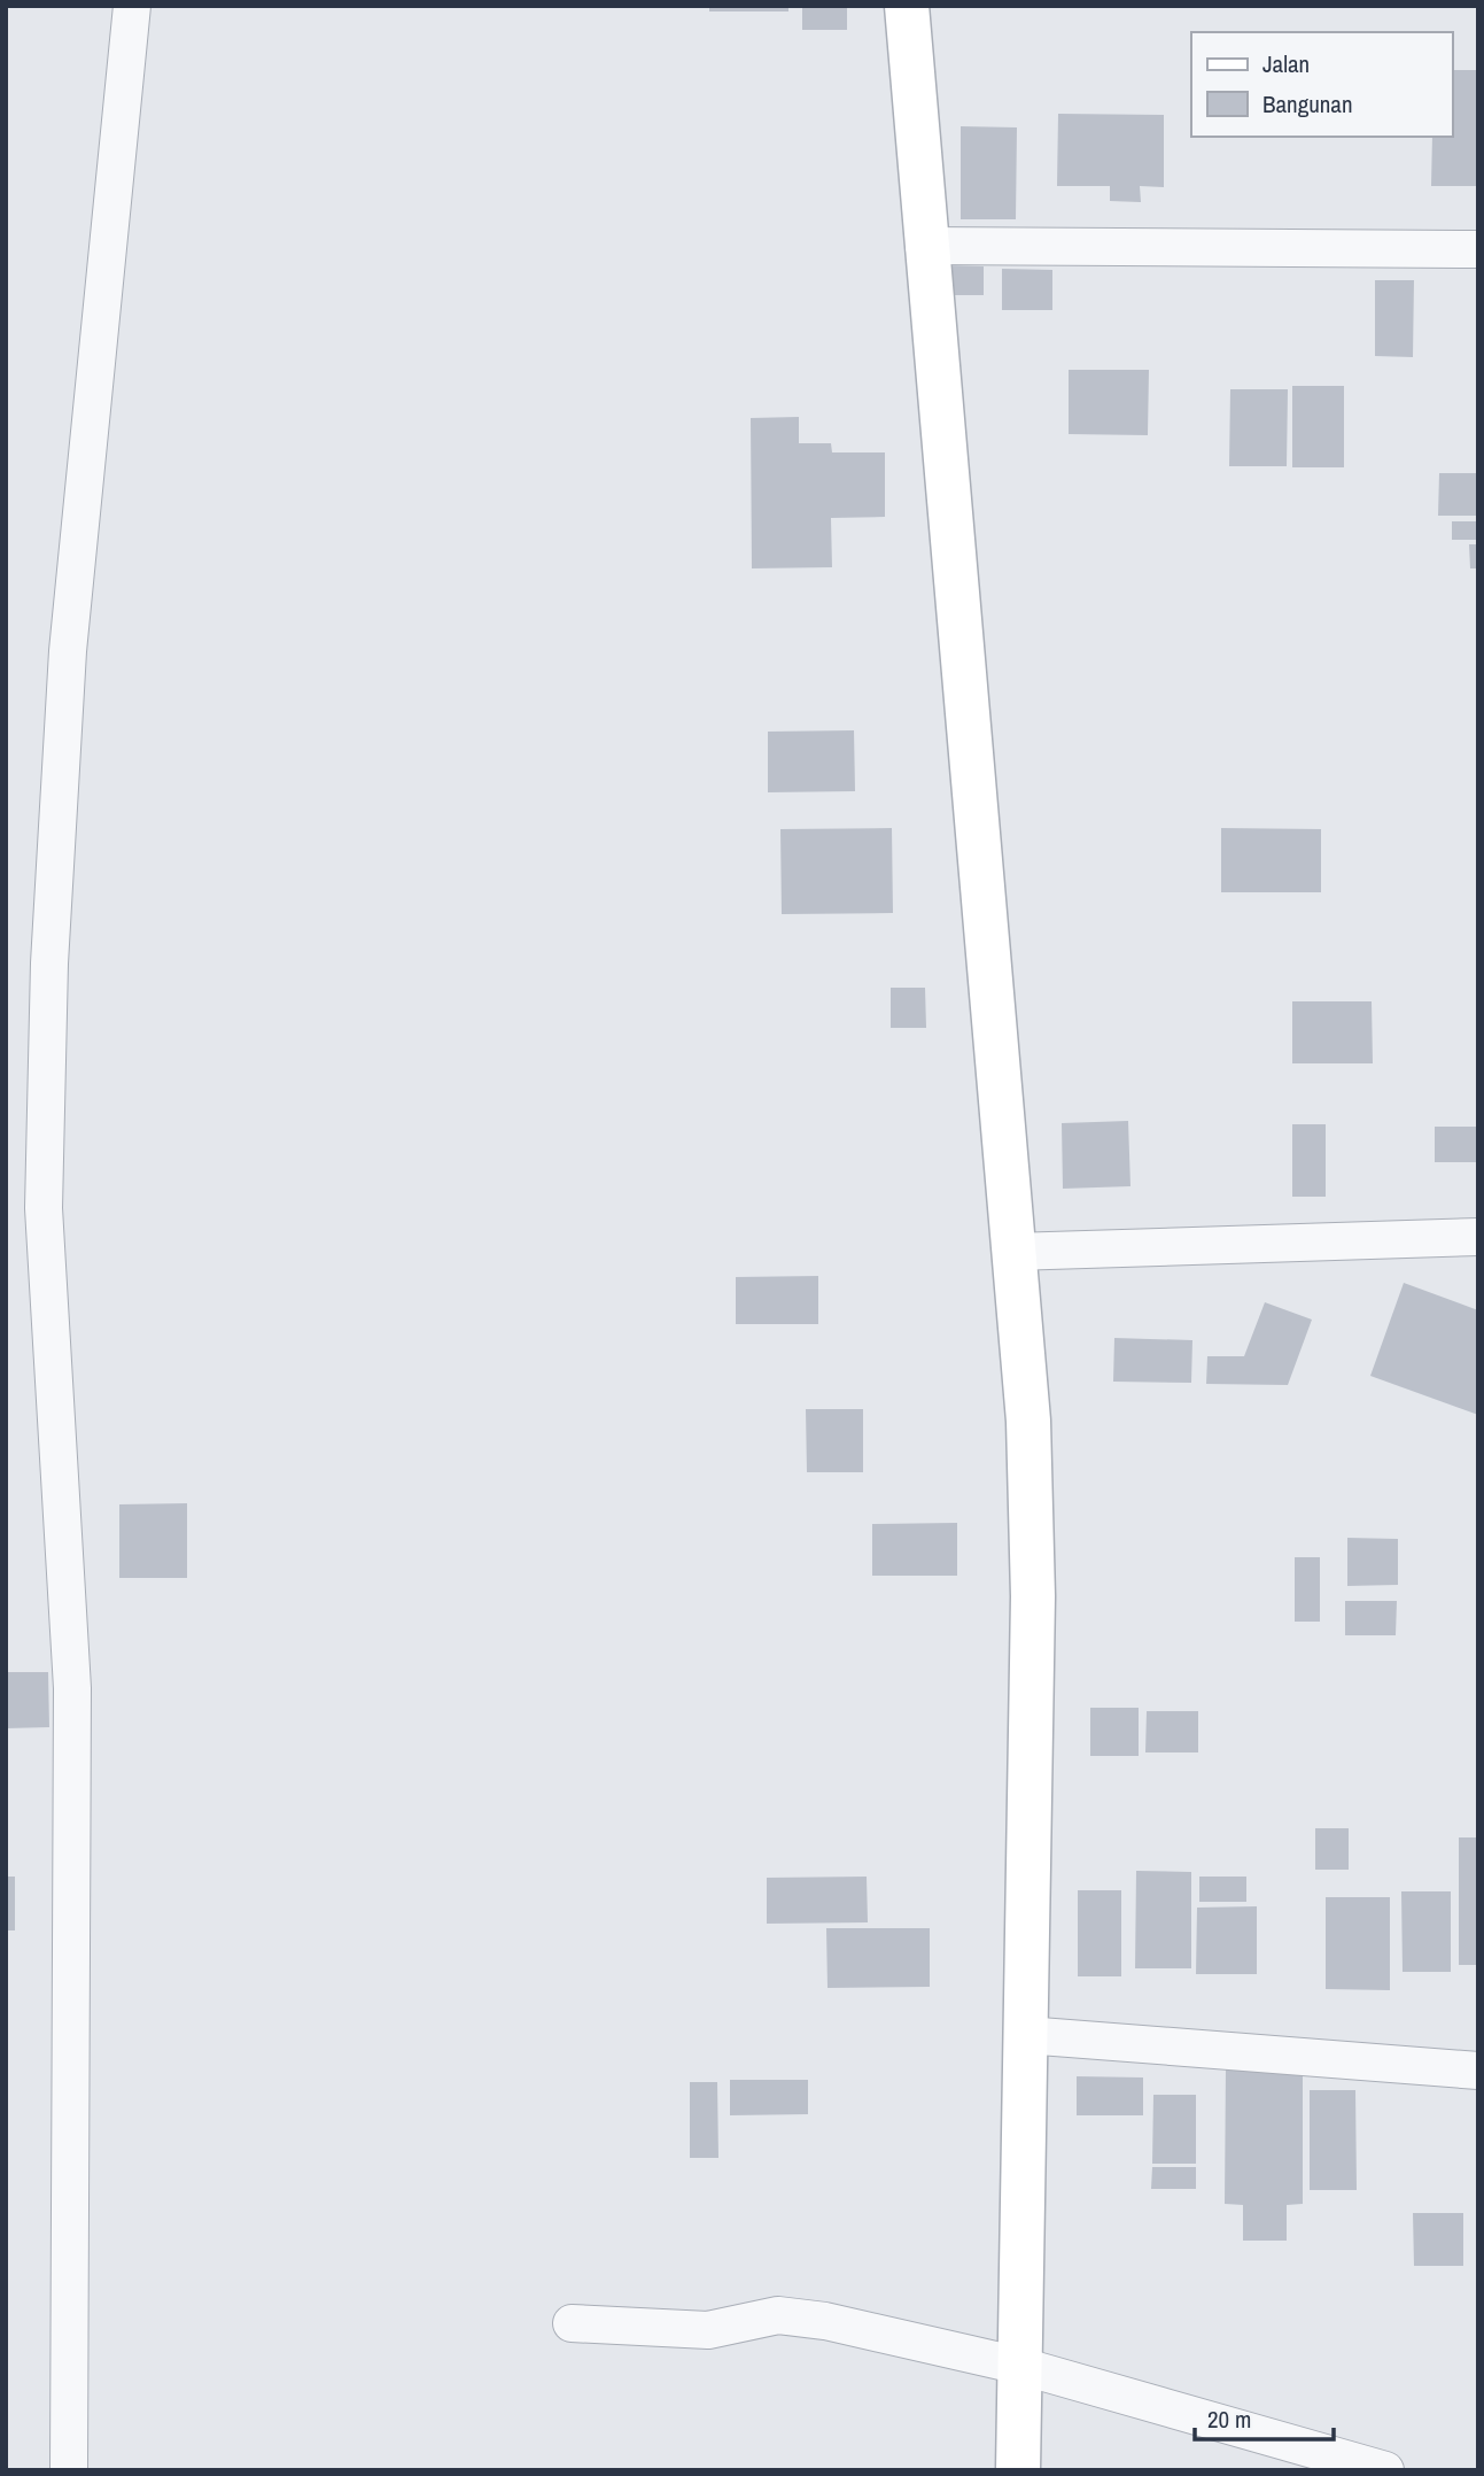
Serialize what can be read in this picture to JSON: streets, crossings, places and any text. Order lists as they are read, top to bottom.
{
  "legend": ["Jalan", "Bangunan"],
  "scale_bar": "20 m"
}
